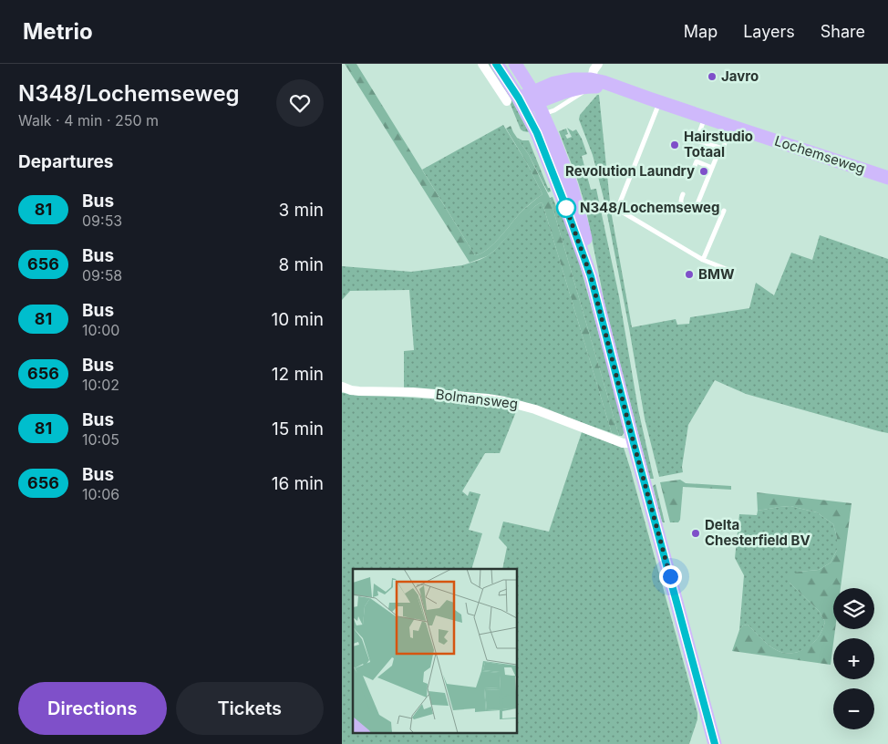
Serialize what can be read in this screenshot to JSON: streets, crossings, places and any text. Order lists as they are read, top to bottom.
{
  "streets": {
    "main road": ["Lochemseweg"],
    "street": ["Bolmansweg"]
  },
  "places": [
    "Javro",
    "Hairstudio Totaal",
    "Revolution Laundry",
    "N348/Lochemseweg",
    "BMW",
    "Delta Chesterfield BV"
  ],
  "lines": ["bus line 81"],
  "page": {
    "header": "Metrio",
    "nav": ["Map", "Layers", "Share"],
    "heading": [
      ["N348/Lochemseweg", "Walk · 4 min · 250 m"],
      "Departures"
    ],
    "list": [
      {
        "mark": "81",
        "name": "Bus",
        "note": "09:53",
        "value": "3 min"
      },
      {
        "mark": "656",
        "name": "Bus",
        "note": "09:58",
        "value": "8 min"
      },
      {
        "mark": "81",
        "name": "Bus",
        "note": "10:00",
        "value": "10 min"
      },
      {
        "mark": "656",
        "name": "Bus",
        "note": "10:02",
        "value": "12 min"
      },
      {
        "mark": "81",
        "name": "Bus",
        "note": "10:05",
        "value": "15 min"
      },
      {
        "mark": "656",
        "name": "Bus",
        "note": "10:06",
        "value": "16 min"
      }
    ],
    "map_buttons": ["+", "−"],
    "buttons": ["Directions", "Tickets"]
  }
}
